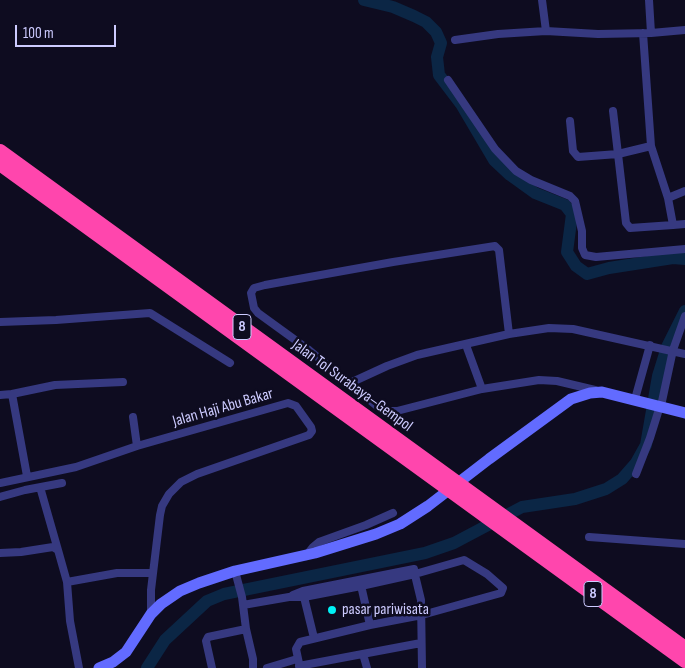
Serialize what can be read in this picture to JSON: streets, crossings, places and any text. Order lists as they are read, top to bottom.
{
  "streets": {
    "highway": ["8", "Jalan Tol Surabaya–Gempol"],
    "street": ["Jalan Haji Abu Bakar"]
  },
  "places": ["pasar pariwisata"],
  "scale_bar": "100 m"
}
